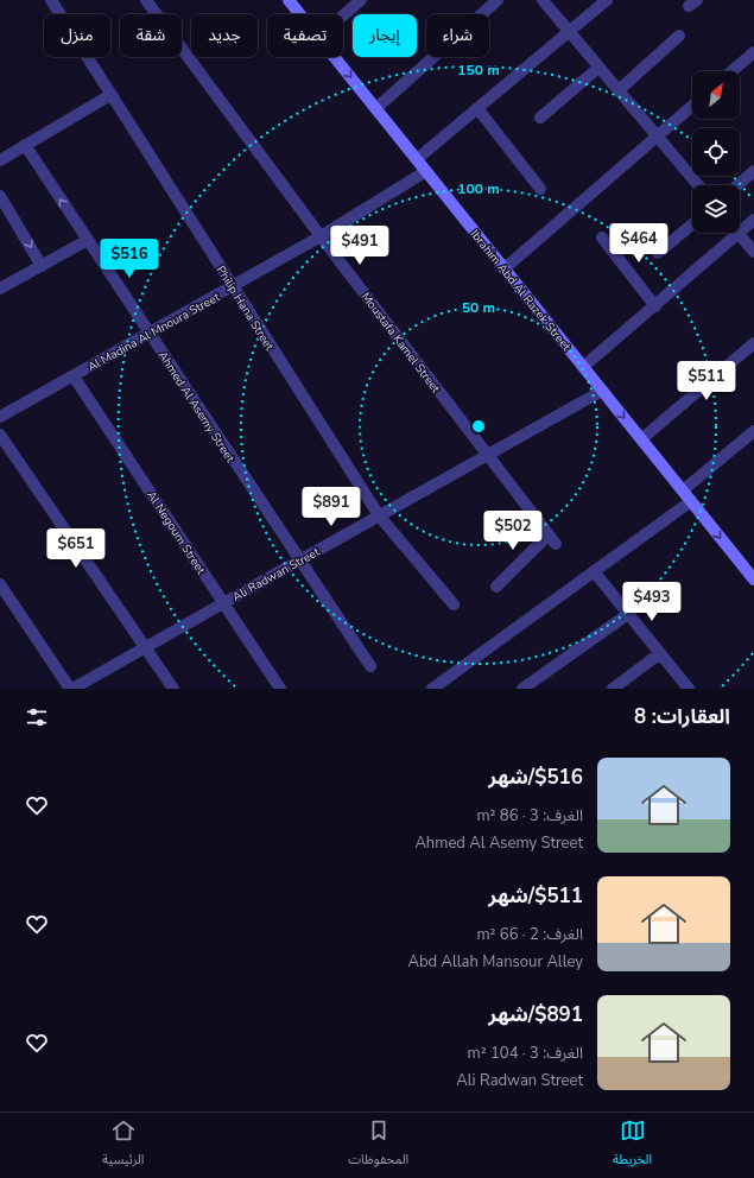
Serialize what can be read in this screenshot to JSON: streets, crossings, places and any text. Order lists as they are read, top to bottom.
{
  "streets": {
    "main road": ["Ibrahim Abd Al Razek Street"],
    "street": [
      "Philip Hana Street",
      "Al Madina Al Mnoura Street",
      "Moustafa Kamel Street",
      "Ahmed Al Asemy Street",
      "Al Negoum Street",
      "Ali Radwan Street"
    ]
  },
  "crossings": [
    ["Ibrahim Abd Al Razek Street", "Al Madina Al Mnoura Street"],
    ["Ibrahim Abd Al Razek Street", "Ali Radwan Street"],
    ["Philip Hana Street", "Al Madina Al Mnoura Street"],
    ["Philip Hana Street", "Ali Radwan Street"],
    ["Al Madina Al Mnoura Street", "Moustafa Kamel Street"],
    ["Al Madina Al Mnoura Street", "Ahmed Al Asemy Street"],
    ["Al Madina Al Mnoura Street", "Al Negoum Street"],
    ["Moustafa Kamel Street", "Ali Radwan Street"],
    ["Ahmed Al Asemy Street", "Ali Radwan Street"],
    ["Al Negoum Street", "Ali Radwan Street"]
  ],
  "north": "top right",
  "page": {
    "chip": [
      "شراء",
      "إيجار",
      "تصفية",
      "جديد",
      "شقة",
      "منزل"
    ],
    "price": [
      "$464",
      "$491",
      "$516",
      "$511",
      "$891",
      "$502",
      "$651",
      "$493"
    ],
    "heading": "العقارات: 8",
    "list": [
      {
        "name": "$516/شهر",
        "note": "الغرف: 3 · 86 m² · Ahmed Al Asemy Street"
      },
      {
        "name": "$511/شهر",
        "note": "الغرف: 2 · 66 m² · Abd Allah Mansour Alley"
      },
      {
        "name": "$891/شهر",
        "note": "الغرف: 3 · 104 m² · Ali Radwan Street"
      }
    ],
    "tabs": ["الخريطة", "المحفوظات", "الرئيسية"]
  },
  "rings": ["150 m", "100 m", "50 m"]
}
